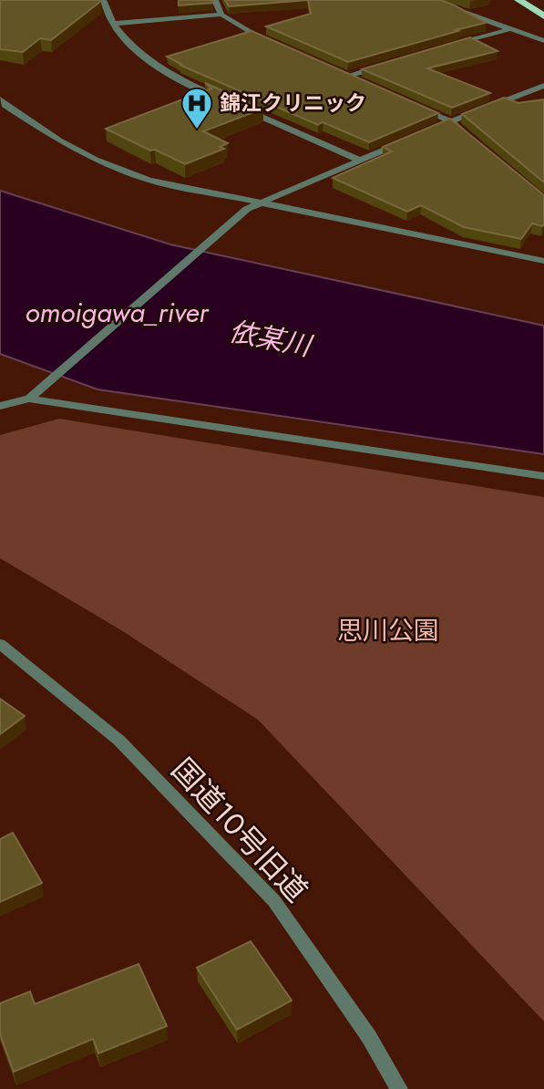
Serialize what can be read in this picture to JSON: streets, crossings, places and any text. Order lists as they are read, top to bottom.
{
  "streets": {
    "street": ["国道10号旧道"]
  },
  "water": ["omoigawa_river", "依某川"],
  "parks": ["思川公園"],
  "places": {
    "hospital": ["錦江クリニック"]
  }
}
